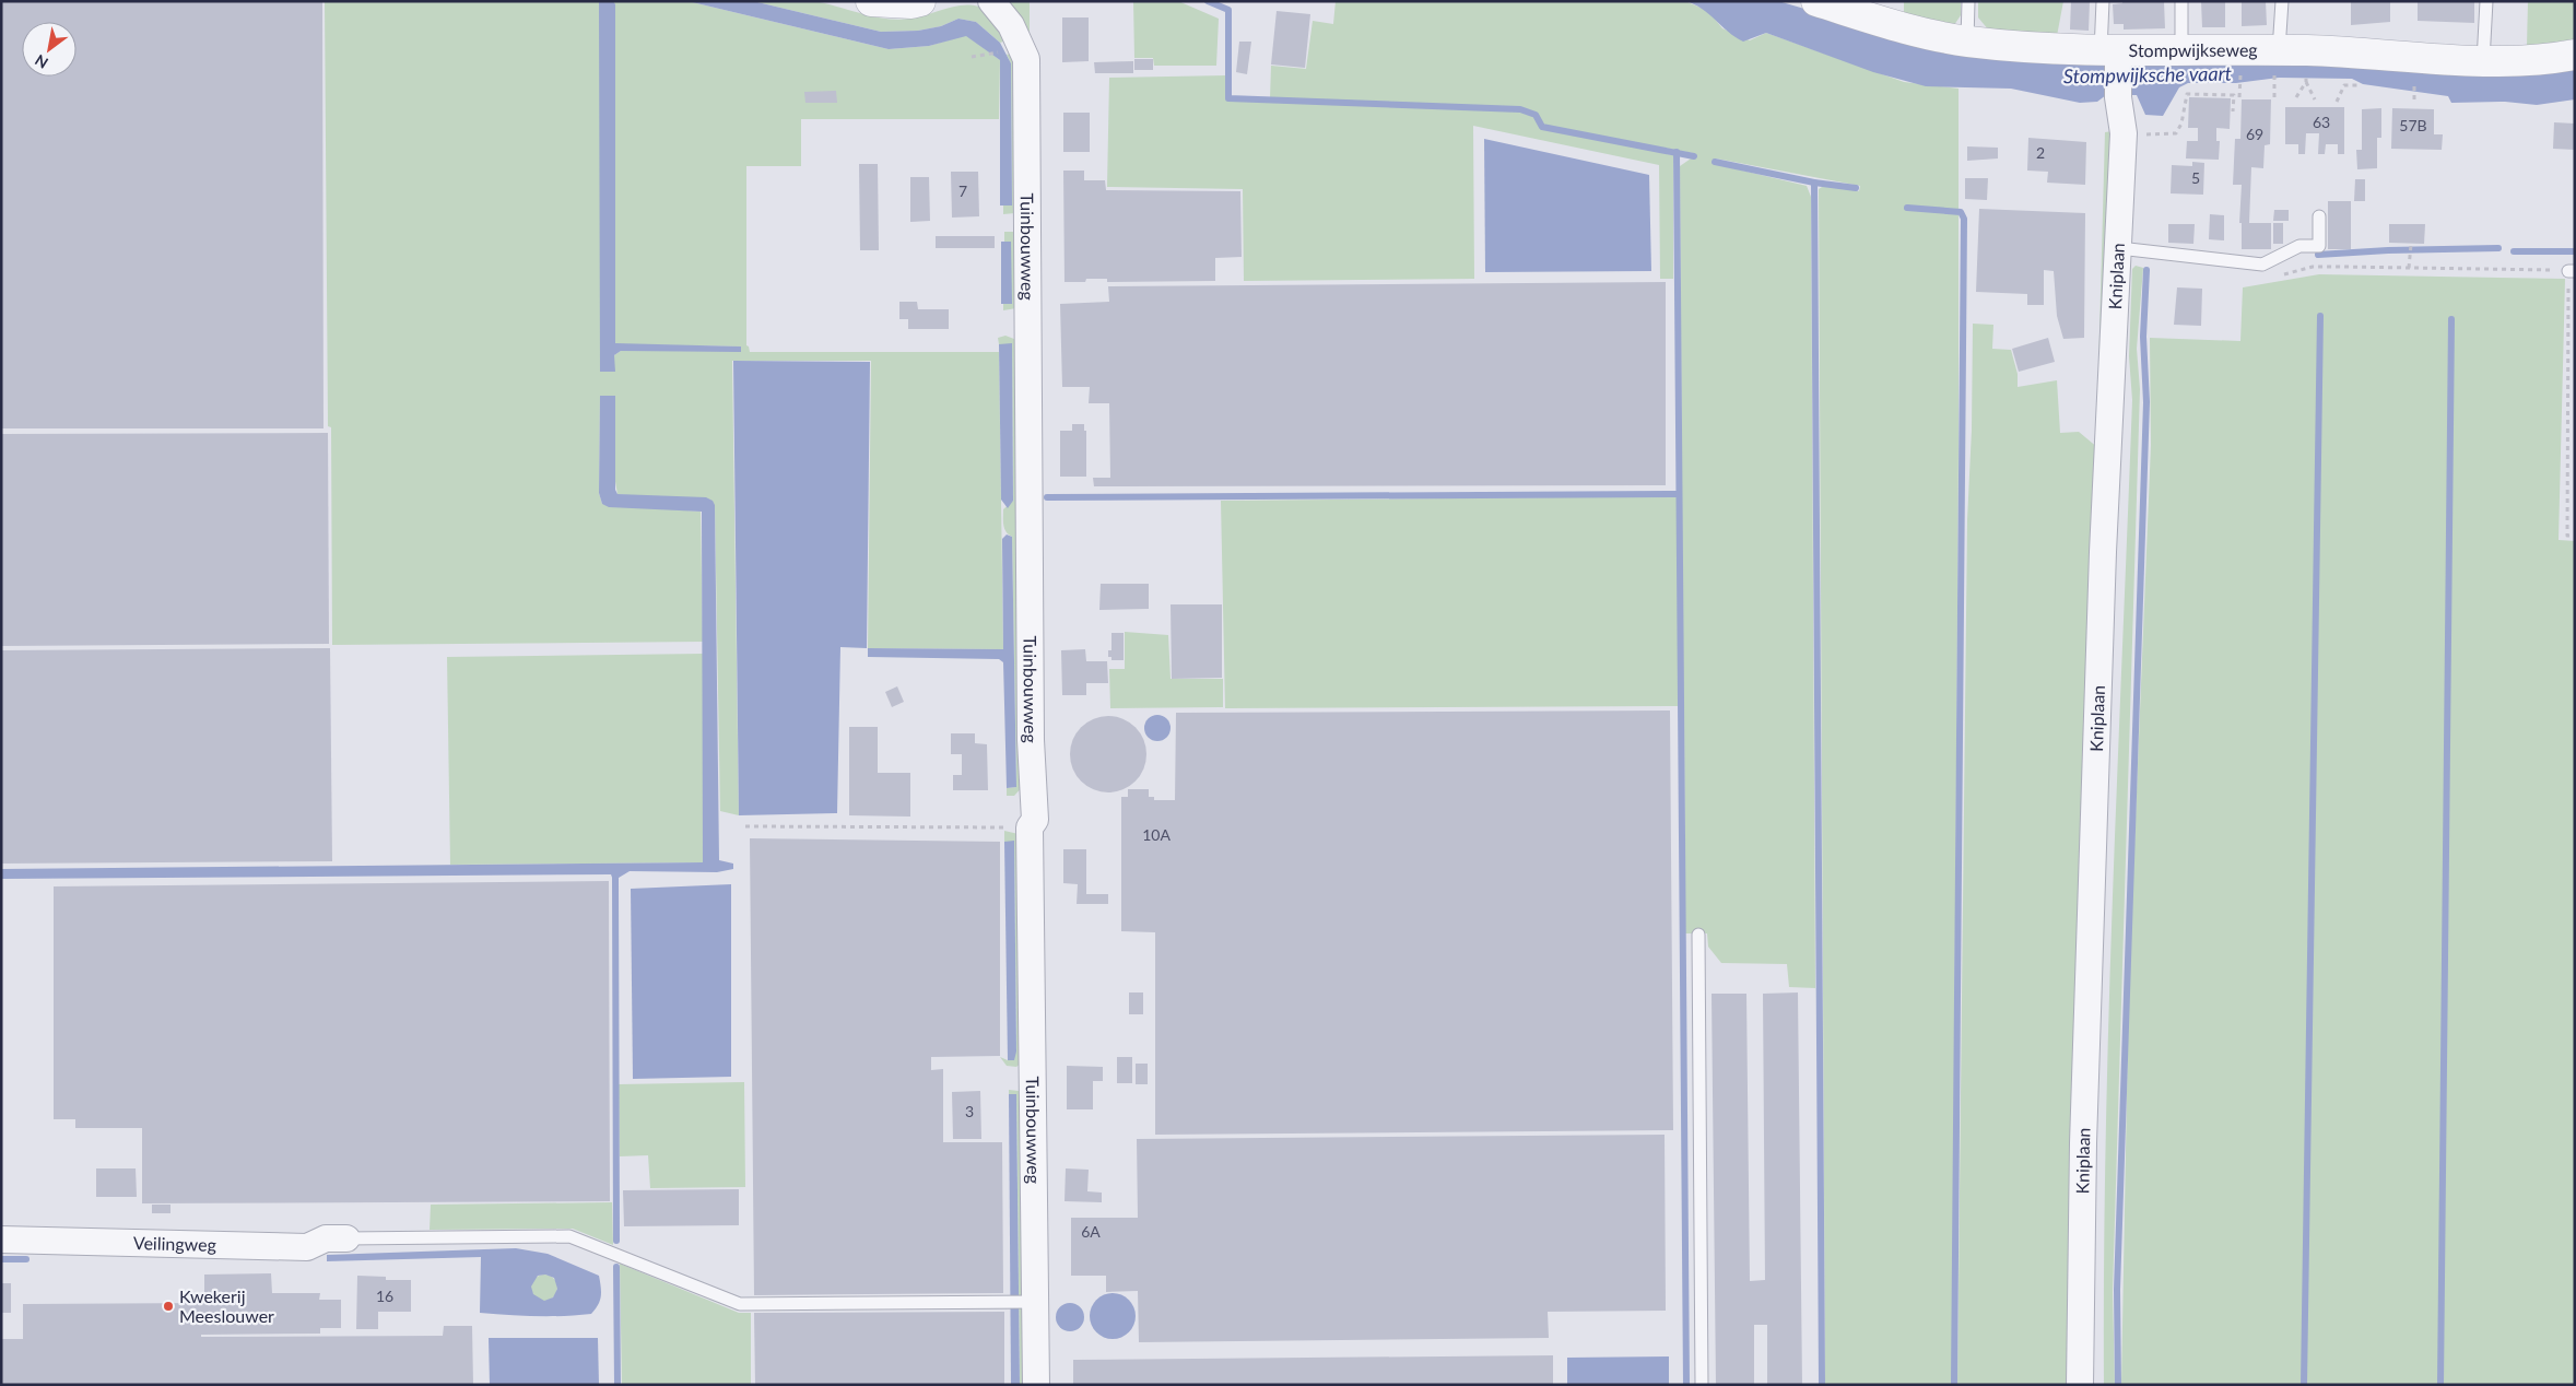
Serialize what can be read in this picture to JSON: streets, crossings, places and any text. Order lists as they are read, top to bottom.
{
  "streets": {
    "street": [
      "Stompwijkseweg",
      "Tuinbouwweg",
      "Kniplaan",
      "Veilingweg"
    ]
  },
  "crossings": [
    ["Stompwijkseweg", "Kniplaan"]
  ],
  "water": ["Stompwijksche vaart"],
  "places": ["Kwekerij Meeslouwer"],
  "house_numbers": [
    "63",
    "57B",
    "69",
    "2",
    "5",
    "7",
    "10A",
    "3",
    "6A",
    "16"
  ],
  "north": "bottom left"
}
